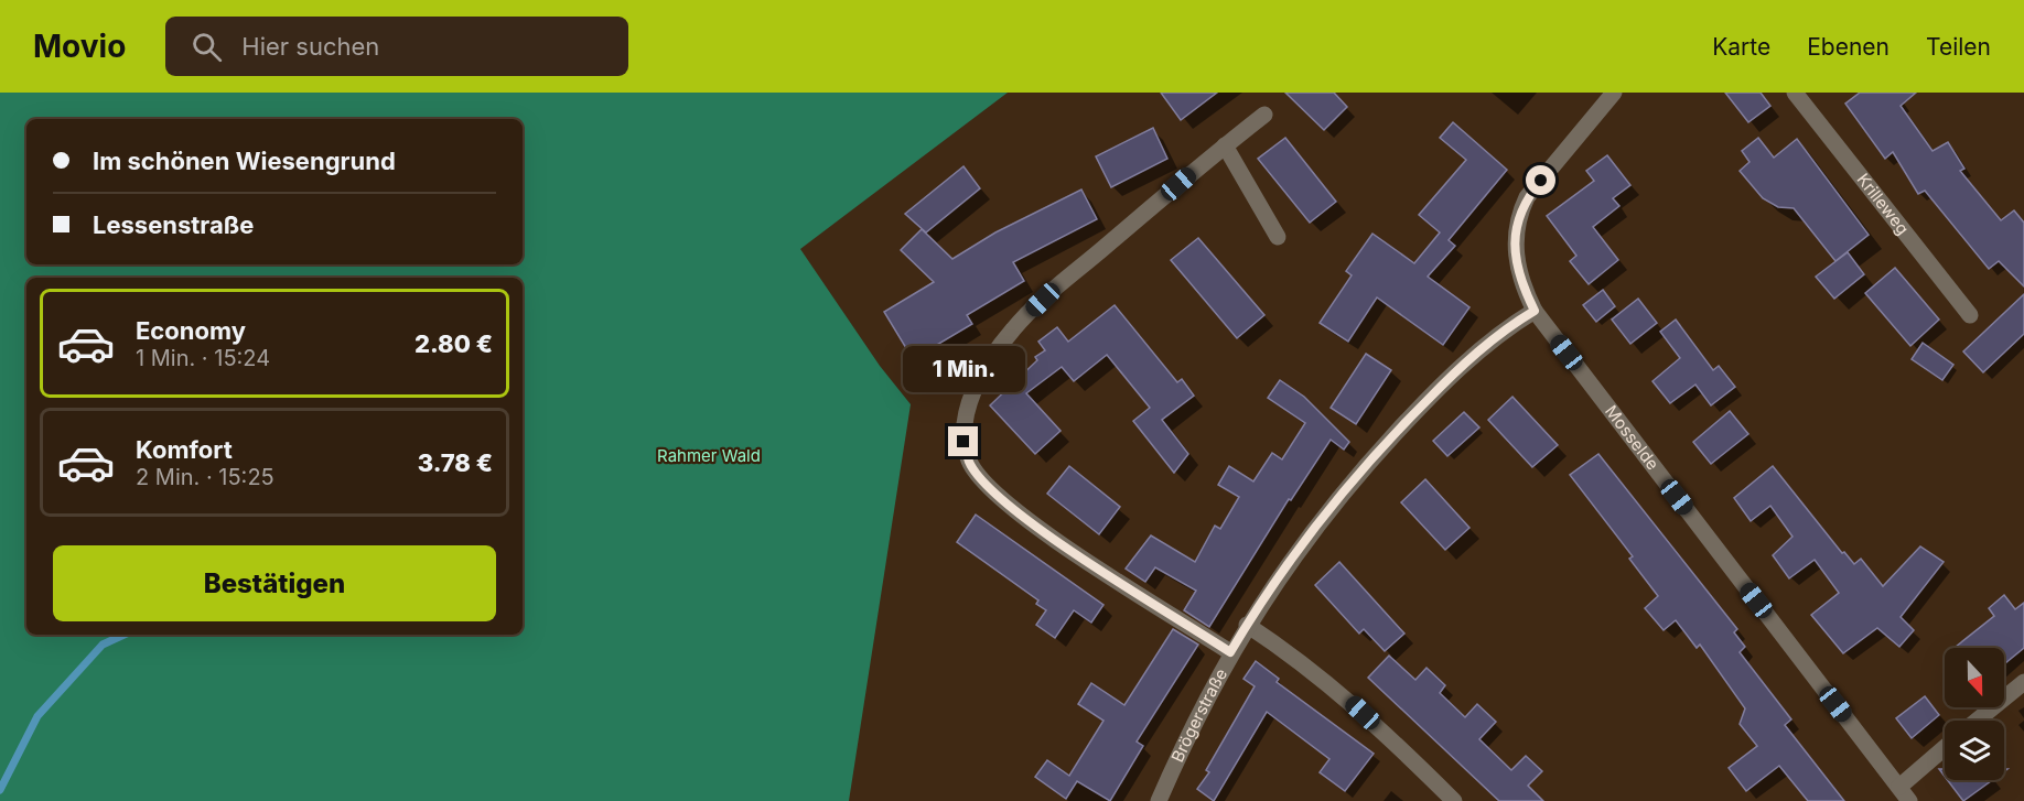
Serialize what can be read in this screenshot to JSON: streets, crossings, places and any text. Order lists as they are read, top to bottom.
{
  "streets": {
    "street": ["Krilleweg", "Mosselde", "Brögerstraße"]
  },
  "crossings": [
    ["Mosselde", "Brögerstraße"]
  ],
  "parks": ["Rahmer Wald"],
  "north": "bottom",
  "page": {
    "header": "Movio",
    "search": "Hier suchen",
    "nav": ["Karte", "Ebenen", "Teilen"],
    "banner": ["Im schönen Wiesengrund", "Lessenstraße"],
    "list": [
      {
        "name": "Economy",
        "note": "1 Min. · 15:24",
        "value": "2.80 €"
      },
      {
        "name": "Komfort",
        "note": "2 Min. · 15:25",
        "value": "3.78 €"
      }
    ],
    "bubble": "1 Min.",
    "buttons": "Bestätigen"
  }
}
